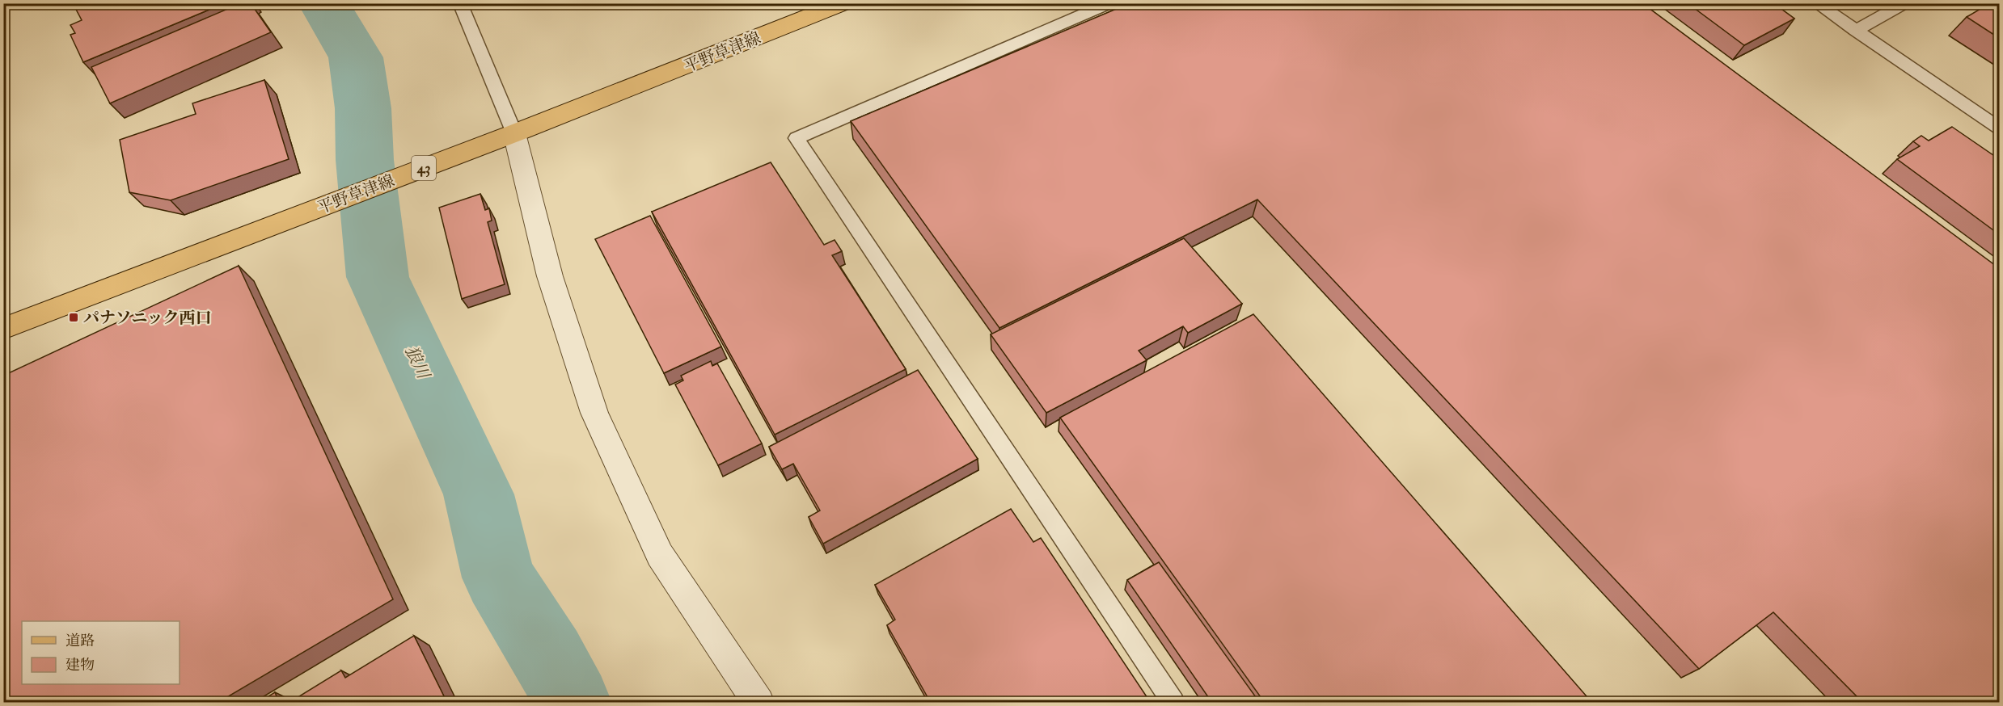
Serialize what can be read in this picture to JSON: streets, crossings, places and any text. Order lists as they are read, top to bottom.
{
  "streets": {
    "main road": ["平野草津線", "43"]
  },
  "water": ["狼川"],
  "places": {
    "transit": ["パナソニック西口"]
  },
  "legend": ["道路", "建物"]
}
